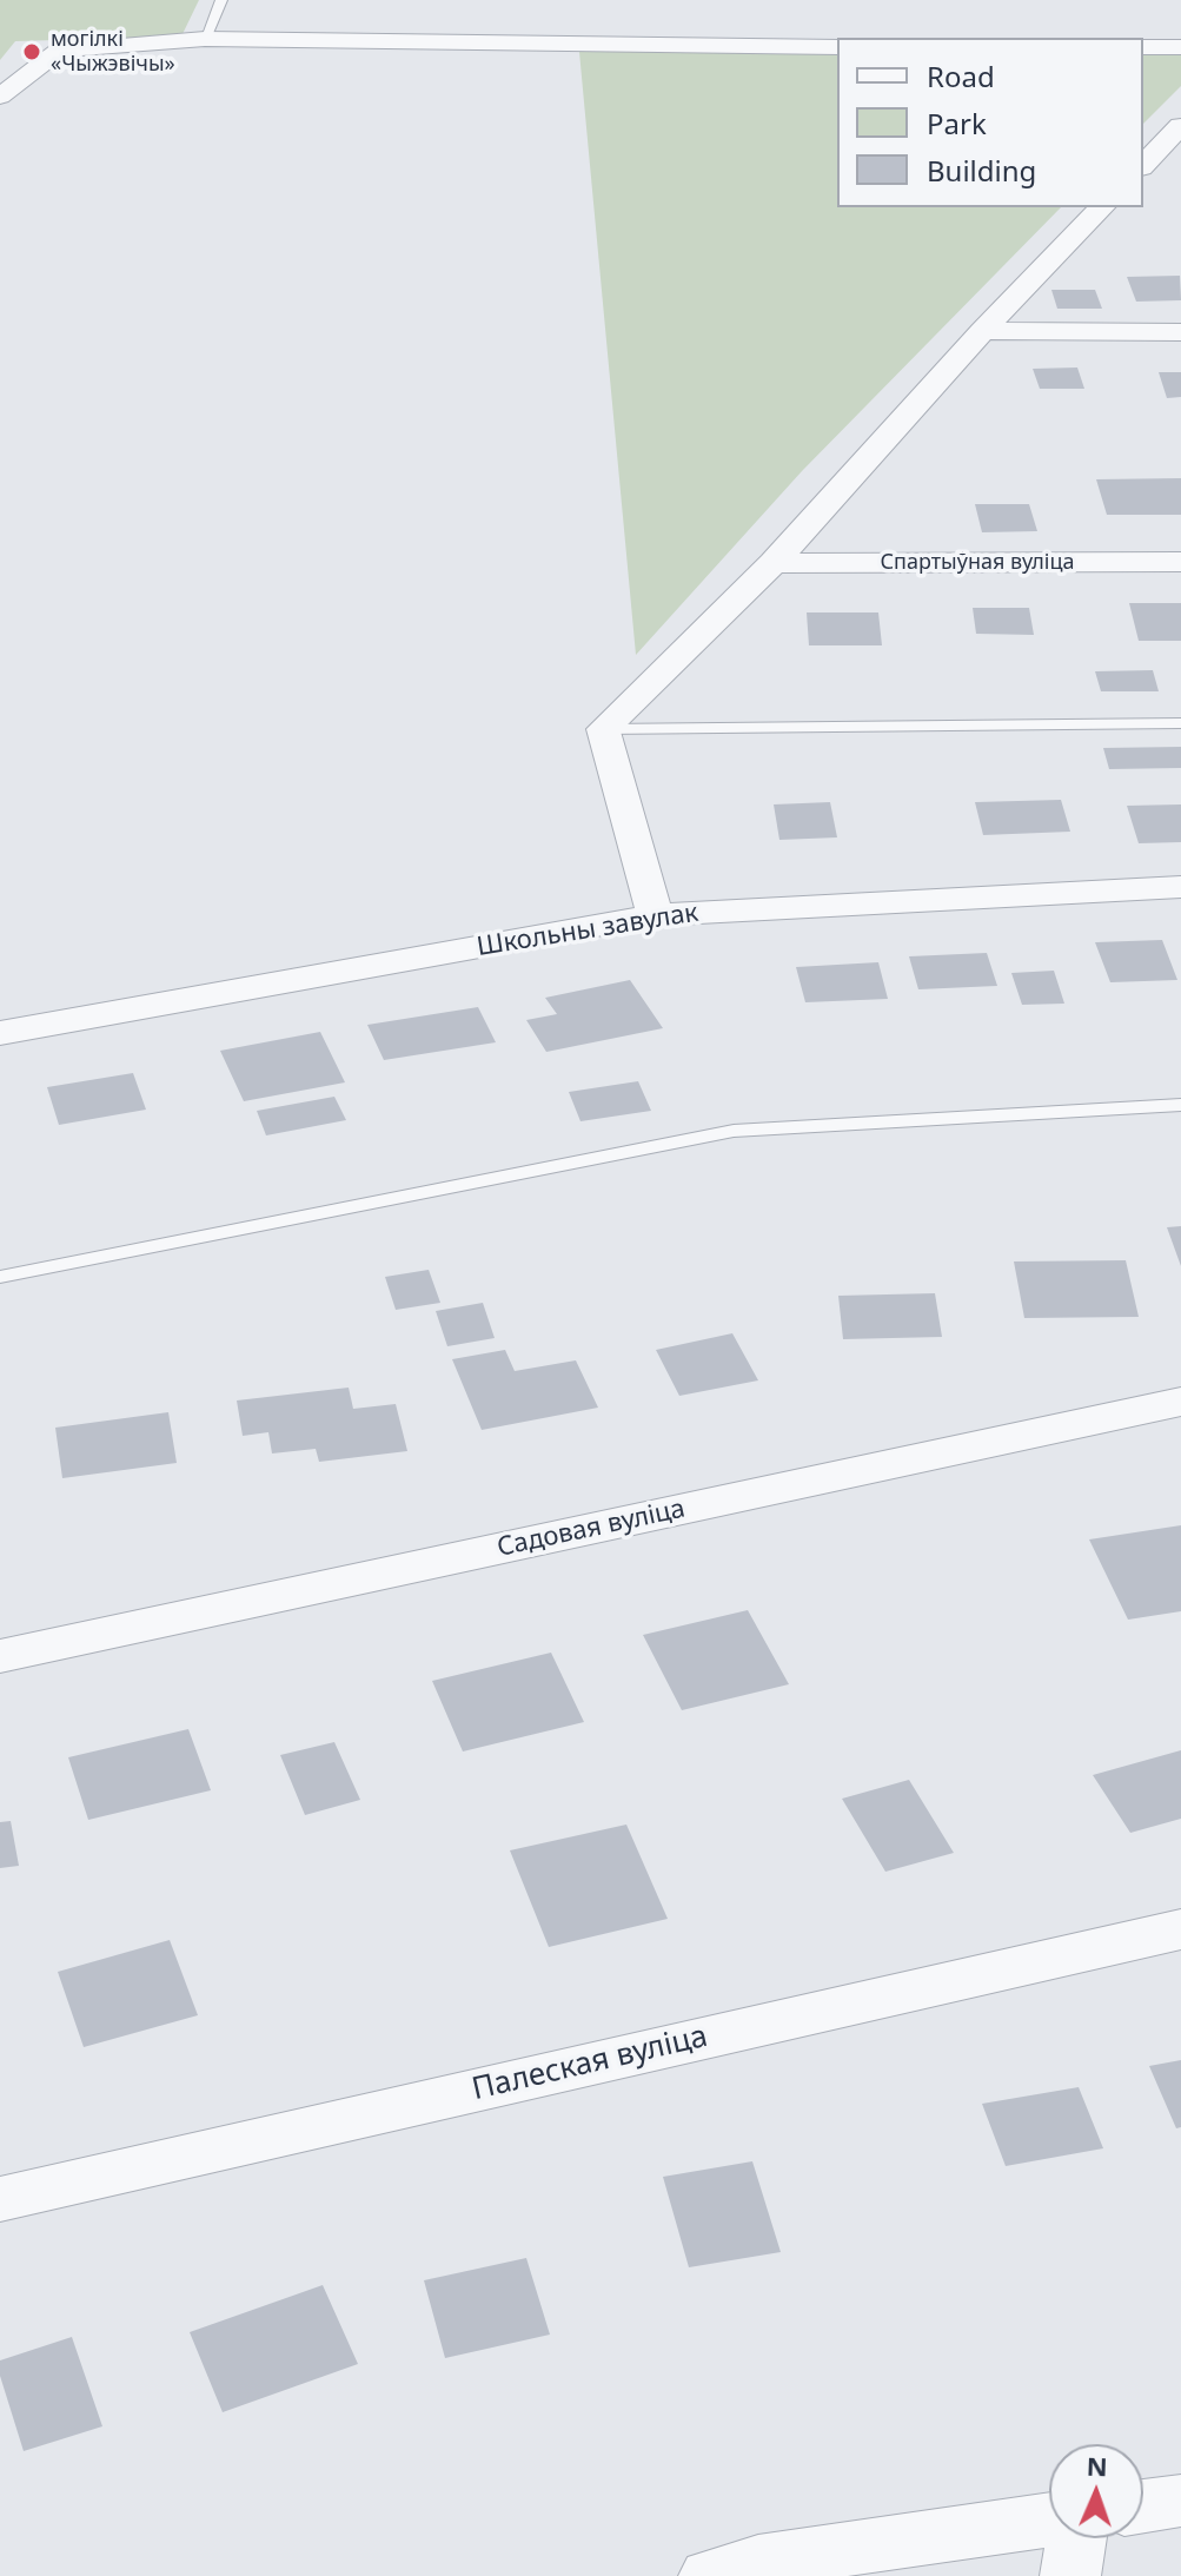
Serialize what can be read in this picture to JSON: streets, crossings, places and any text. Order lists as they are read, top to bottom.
{
  "streets": {
    "street": [
      "Спартыўная вуліца",
      "Школьны завулак",
      "Садовая вуліца",
      "Палеская вуліца"
    ]
  },
  "places": ["могілкі «Чыжэвічы»"],
  "legend": ["Road", "Park", "Building"],
  "north": "top"
}
